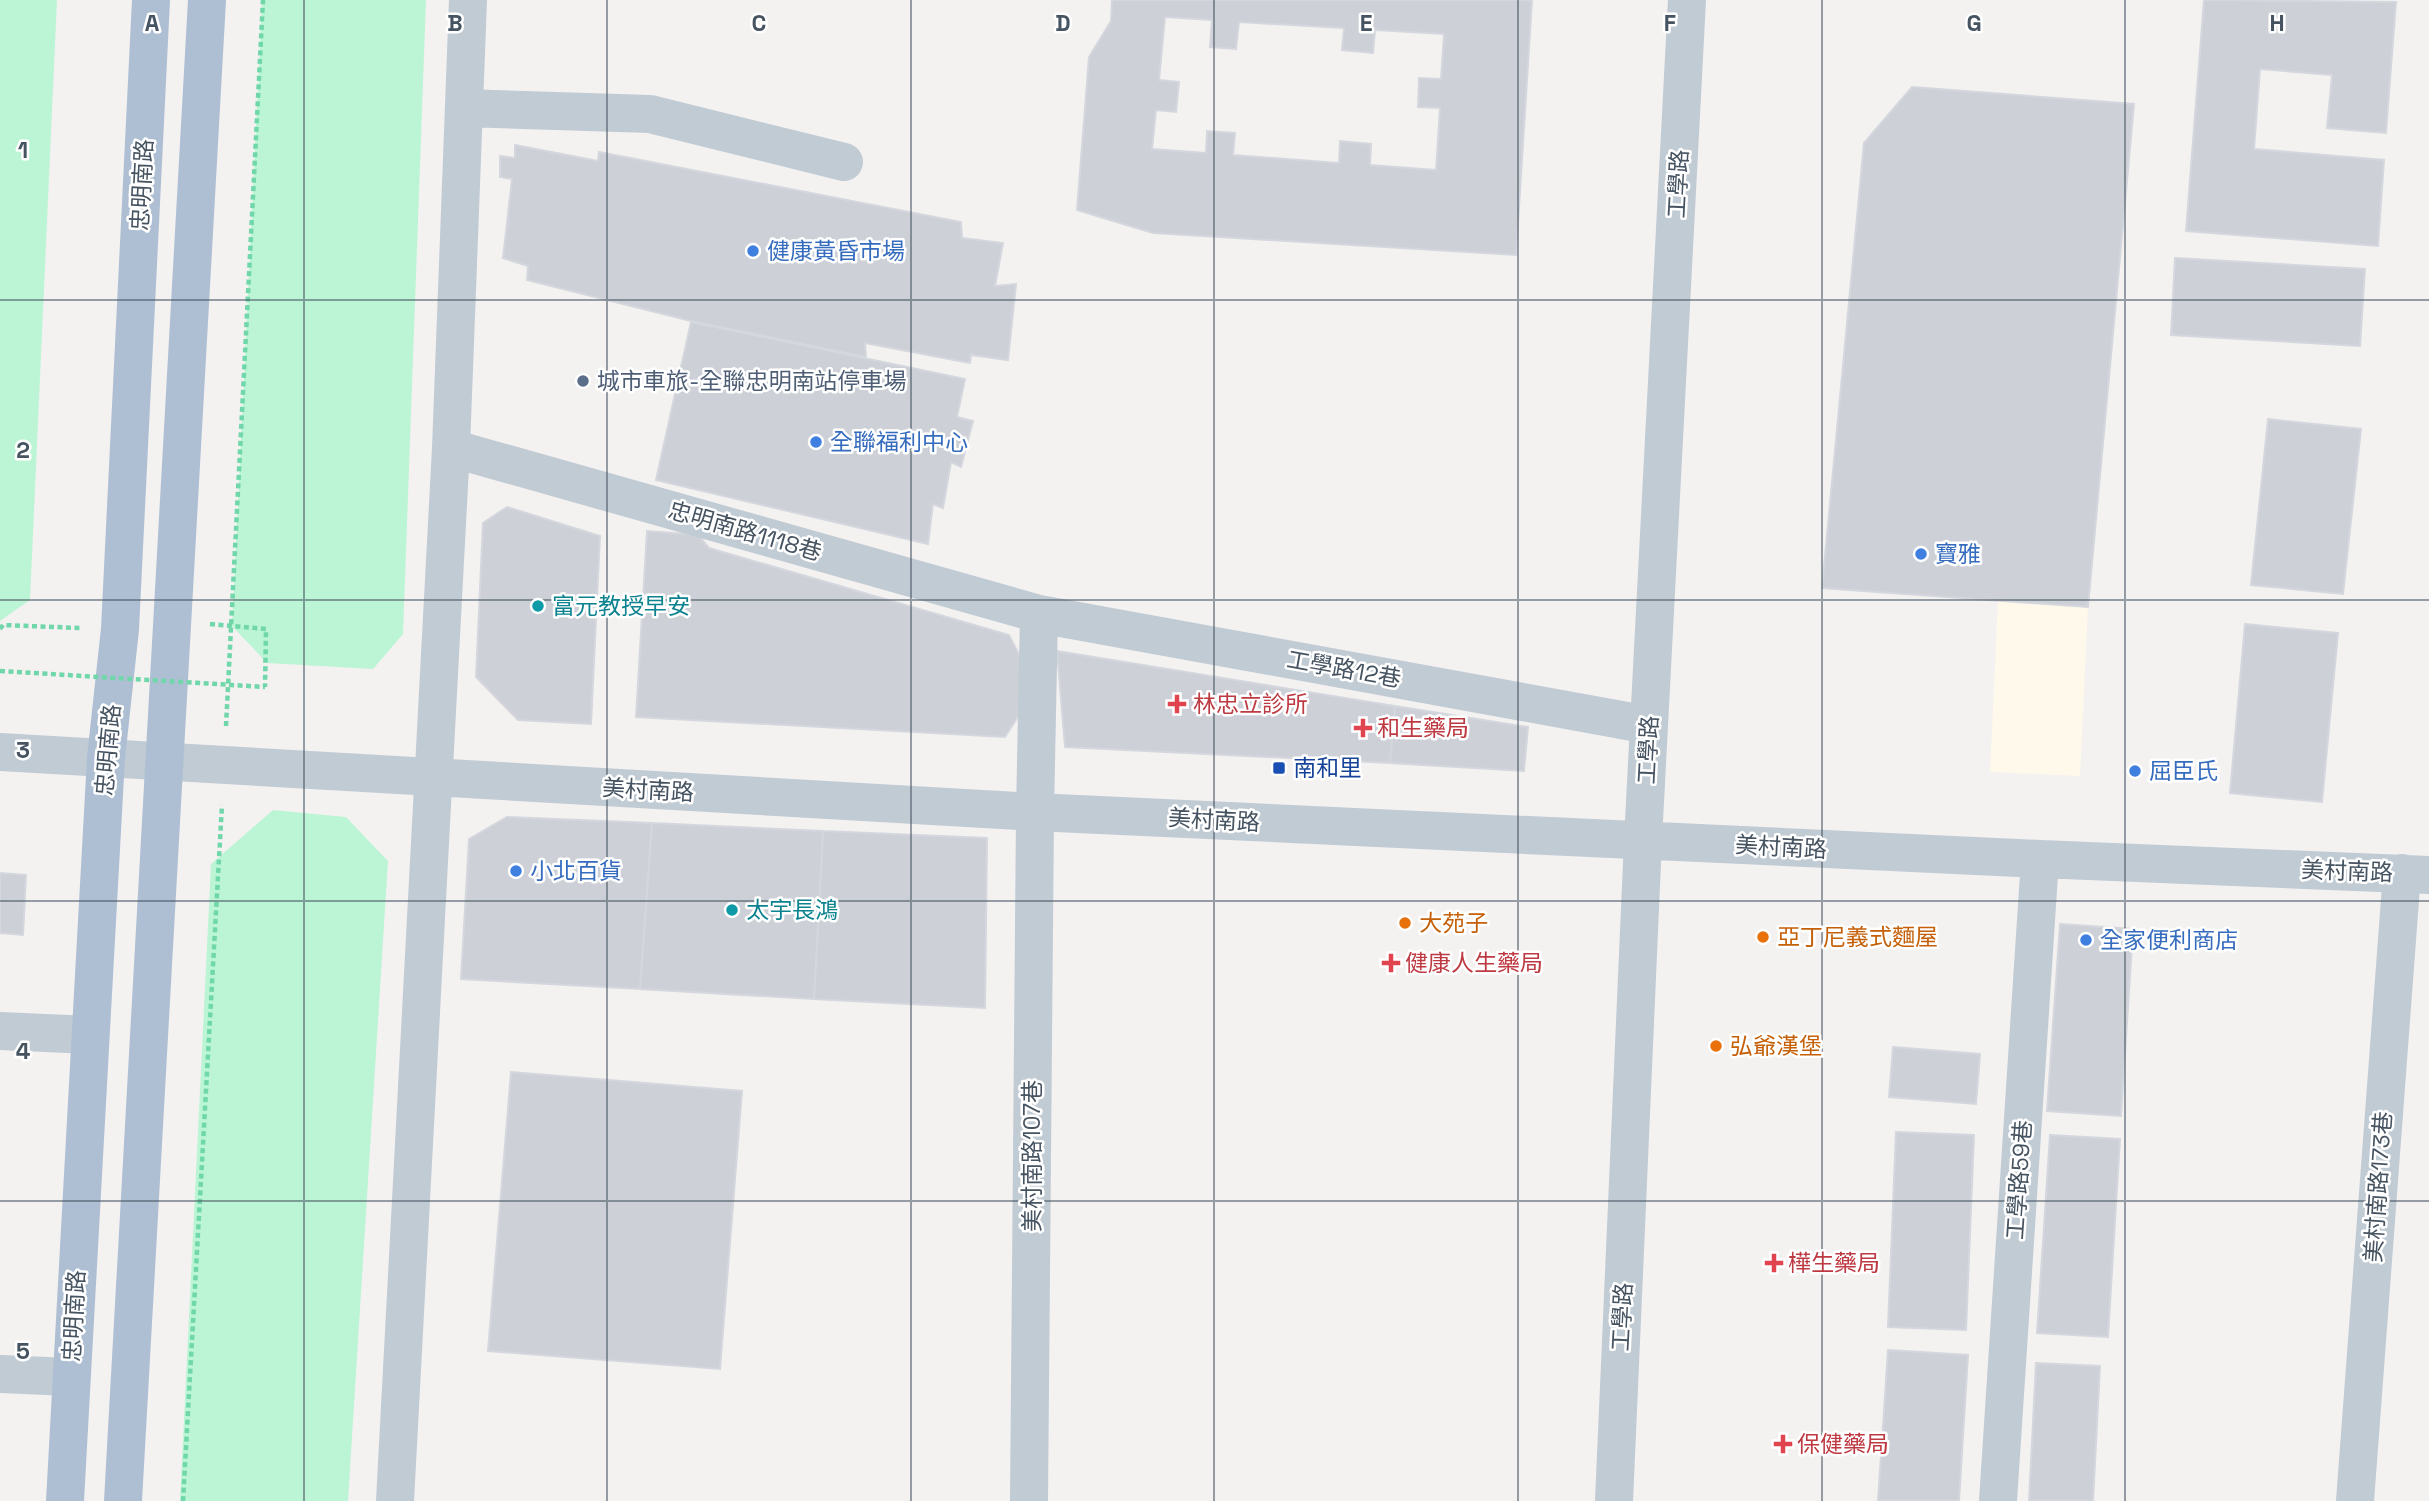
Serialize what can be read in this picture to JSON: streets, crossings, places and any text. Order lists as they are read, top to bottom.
{
  "streets": {
    "main road": ["忠明南路"],
    "street": [
      "工學路",
      "忠明南路1118巷",
      "工學路12巷",
      "美村南路",
      "美村南路107巷",
      "工學路59巷",
      "美村南路173巷"
    ]
  },
  "crossings": [
    ["工學路", "工學路12巷"],
    ["工學路", "美村南路"],
    ["忠明南路", "美村南路"],
    ["忠明南路1118巷", "工學路12巷"],
    ["忠明南路1118巷", "美村南路107巷"],
    ["工學路12巷", "美村南路107巷"],
    ["美村南路", "美村南路107巷"],
    ["美村南路", "工學路59巷"],
    ["美村南路", "美村南路173巷"]
  ],
  "places": {
    "other": [
      "健康黃昏市場",
      "城市車旅-全聯忠明南站停車場",
      "全聯福利中心",
      "寶雅",
      "富元教授早安",
      "屈臣氏",
      "小北百貨",
      "太宇長鴻",
      "大苑子",
      "亞丁尼義式麵屋",
      "全家便利商店",
      "弘爺漢堡"
    ],
    "health": [
      "林忠立診所",
      "和生藥局",
      "健康人生藥局",
      "樺生藥局",
      "保健藥局"
    ],
    "transit": ["南和里"]
  },
  "grid": {
    "columns": [
      "A",
      "B",
      "C",
      "D",
      "E",
      "F",
      "G",
      "H"
    ],
    "rows": [
      "1",
      "2",
      "3",
      "4",
      "5"
    ]
  }
}
